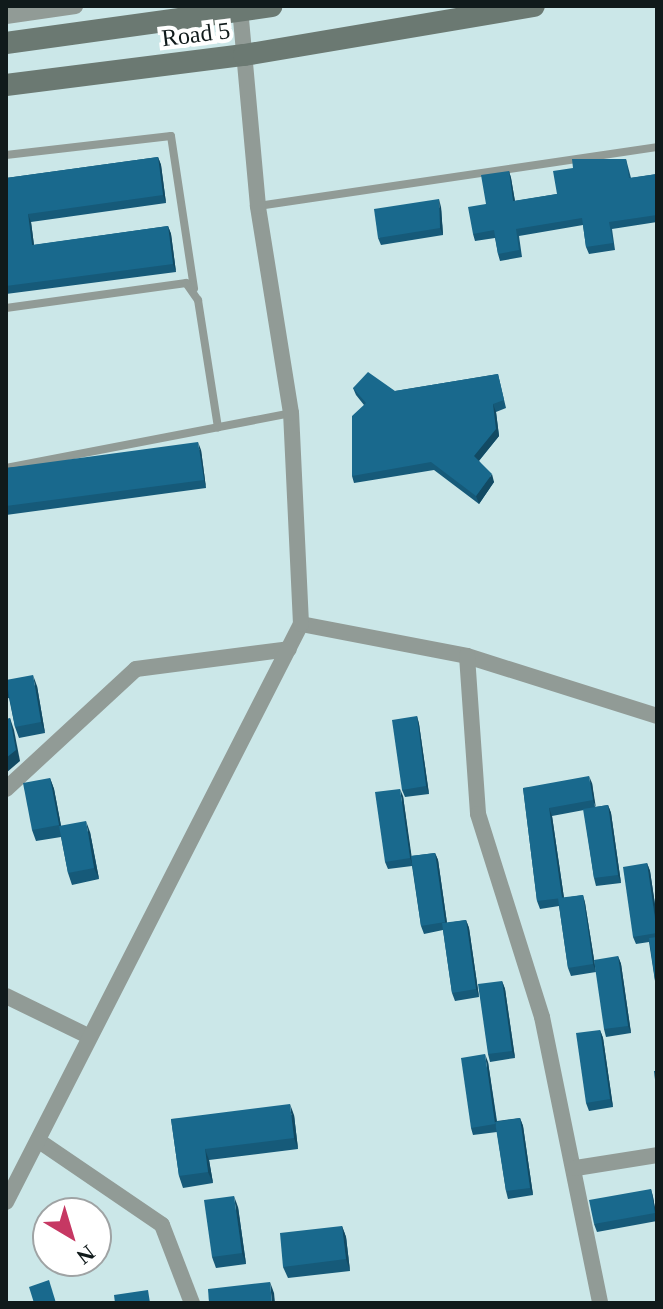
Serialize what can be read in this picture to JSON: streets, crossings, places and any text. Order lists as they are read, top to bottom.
{
  "streets": {
    "street": ["Road 5"]
  },
  "north": "bottom right"
}
